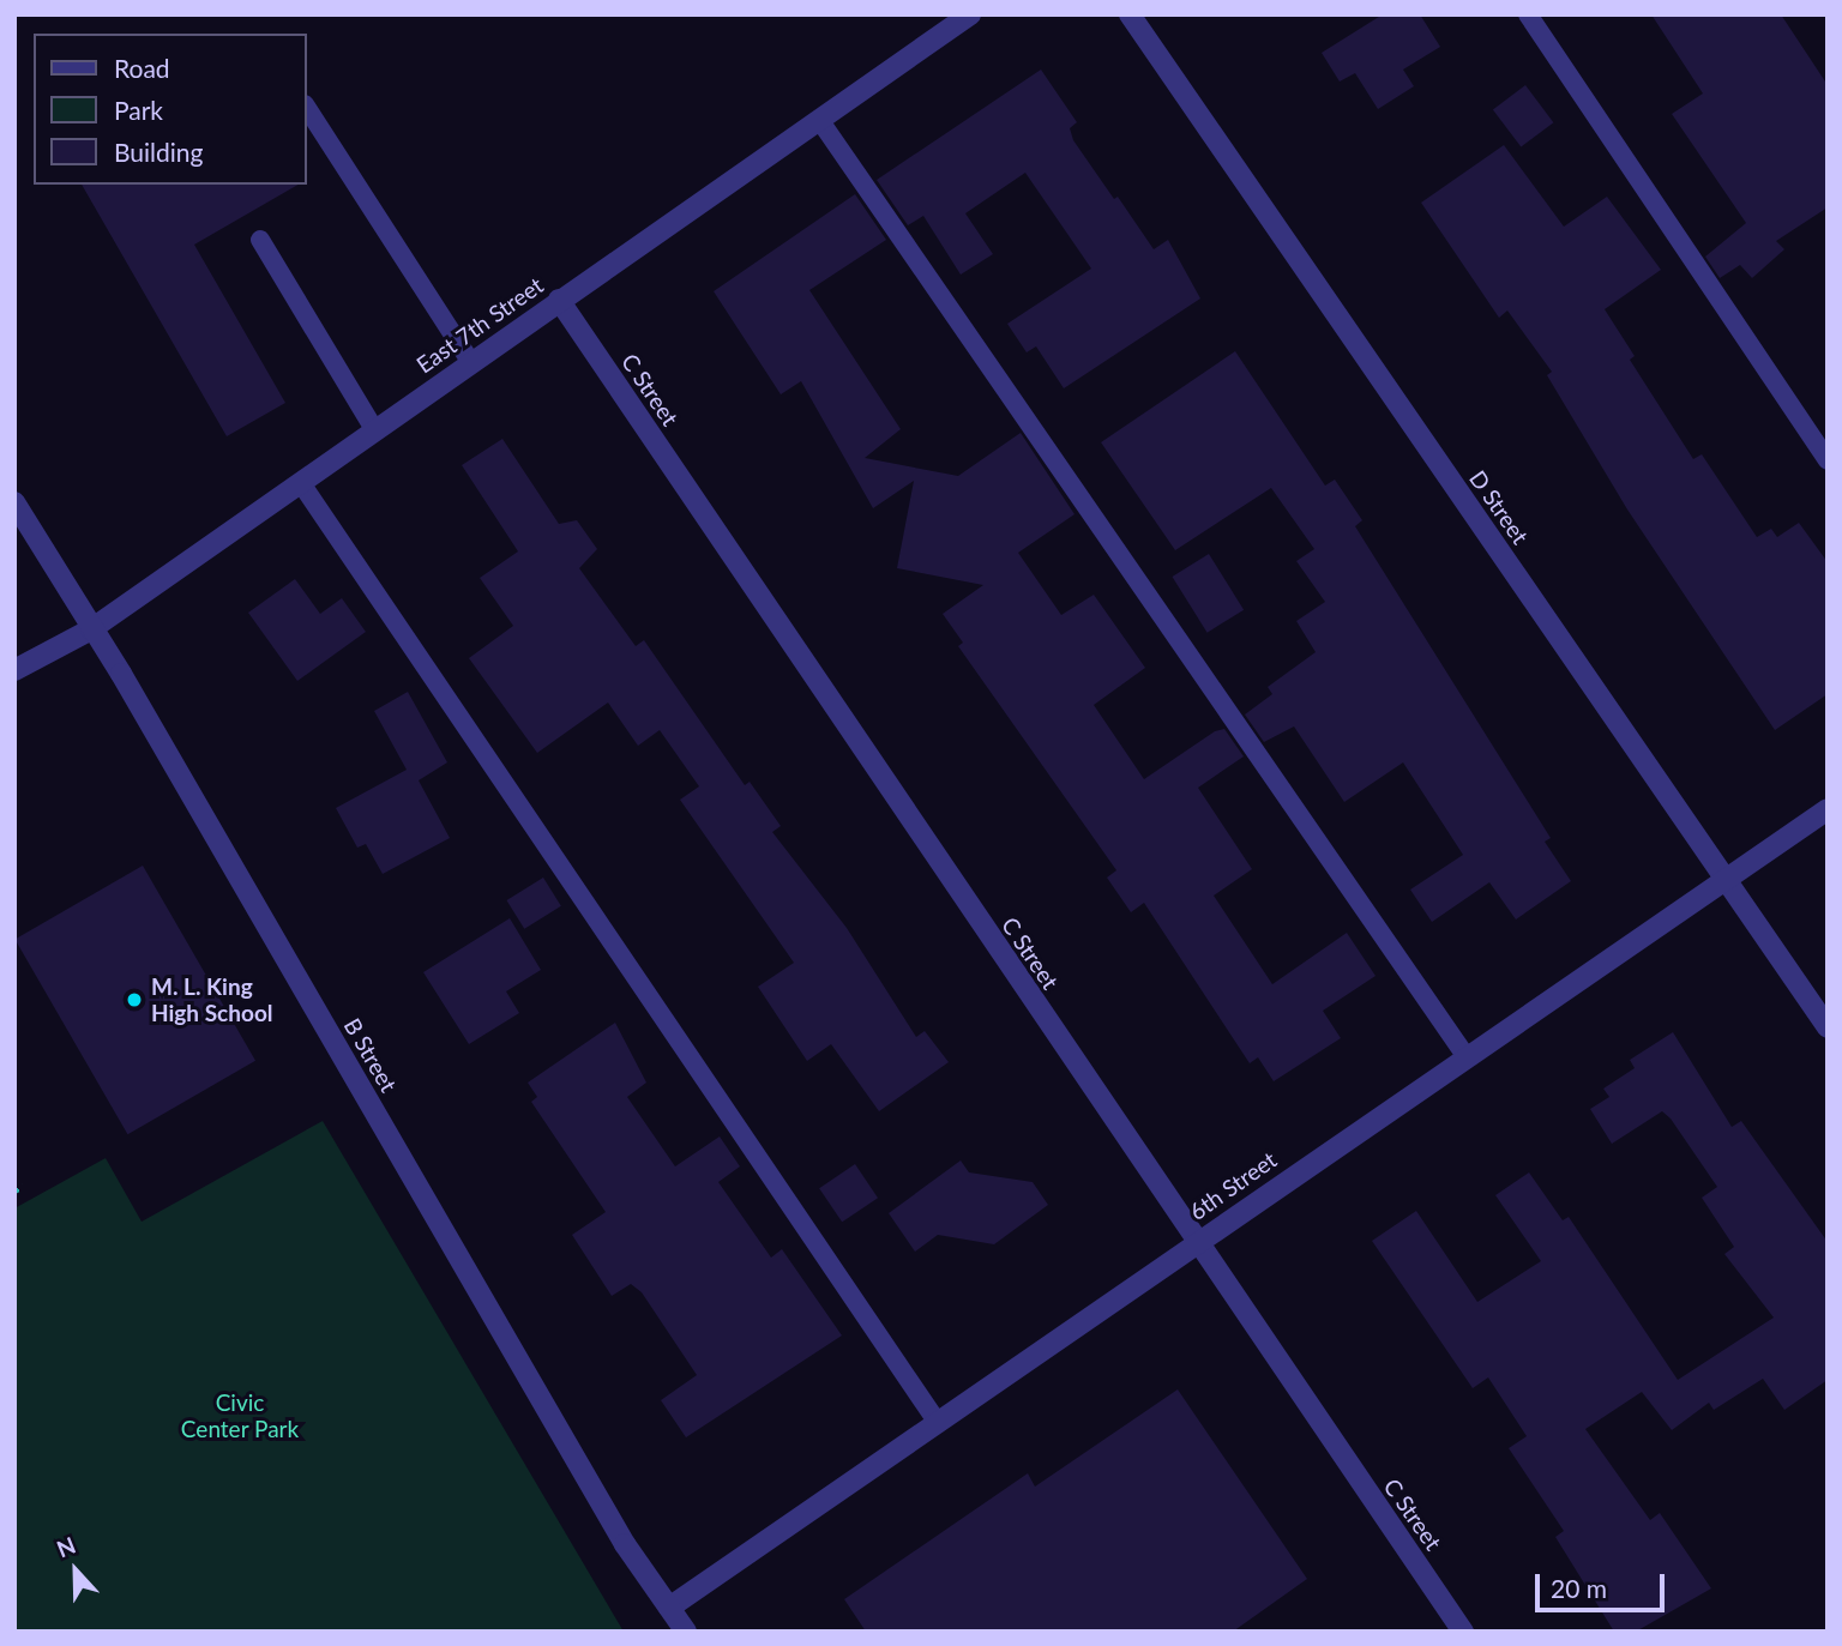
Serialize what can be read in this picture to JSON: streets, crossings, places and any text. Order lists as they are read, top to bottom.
{
  "streets": {
    "street": [
      "East 7th Street",
      "C Street",
      "D Street",
      "B Street",
      "6th Street"
    ]
  },
  "crossings": [
    ["East 7th Street", "C Street"],
    ["East 7th Street", "B Street"],
    ["C Street", "6th Street"],
    ["D Street", "6th Street"],
    ["B Street", "6th Street"]
  ],
  "parks": ["Civic Center Park"],
  "places": ["M. L. King High School"],
  "legend": ["Road", "Park", "Building"],
  "scale_bar": "20 m",
  "north": "top"
}
